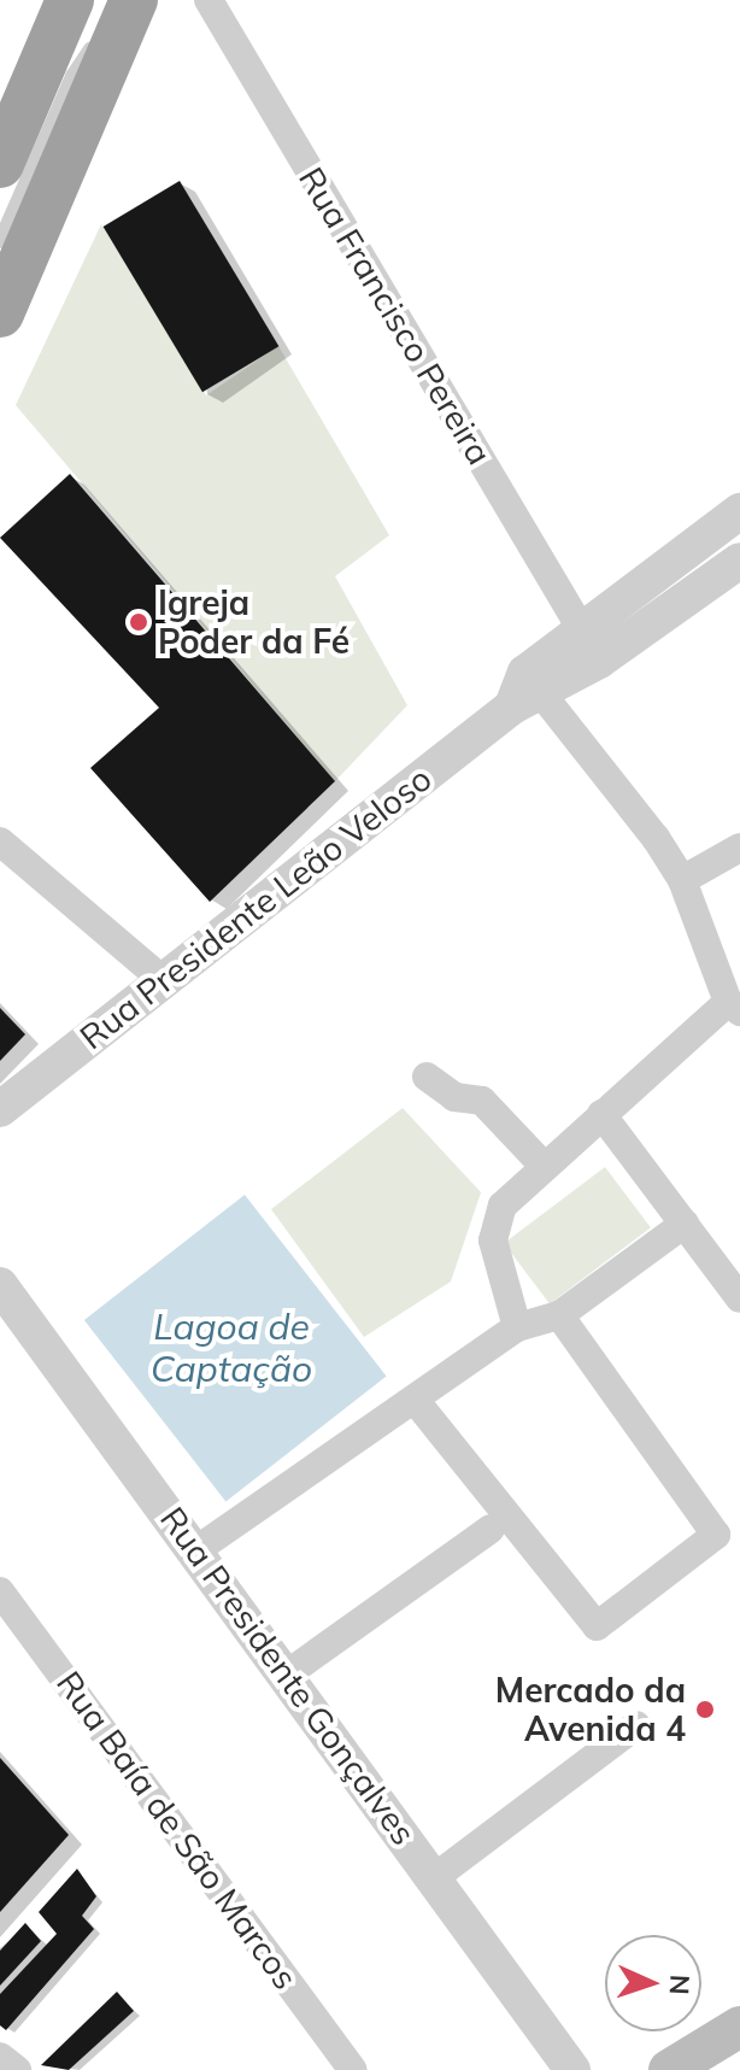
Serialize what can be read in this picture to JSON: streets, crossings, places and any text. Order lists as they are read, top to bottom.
{
  "streets": {
    "street": [
      "Rua Francisco Pereira",
      "Rua Presidente Leão Veloso",
      "Rua Presidente Gonçalves",
      "Rua Baía de São Marcos"
    ]
  },
  "crossings": [
    ["Rua Francisco Pereira", "Rua Presidente Leão Veloso"]
  ],
  "water": ["Lagoa de Captação"],
  "places": ["Igreja Poder da Fé", "Mercado da Avenida 4"],
  "north": "right"
}
